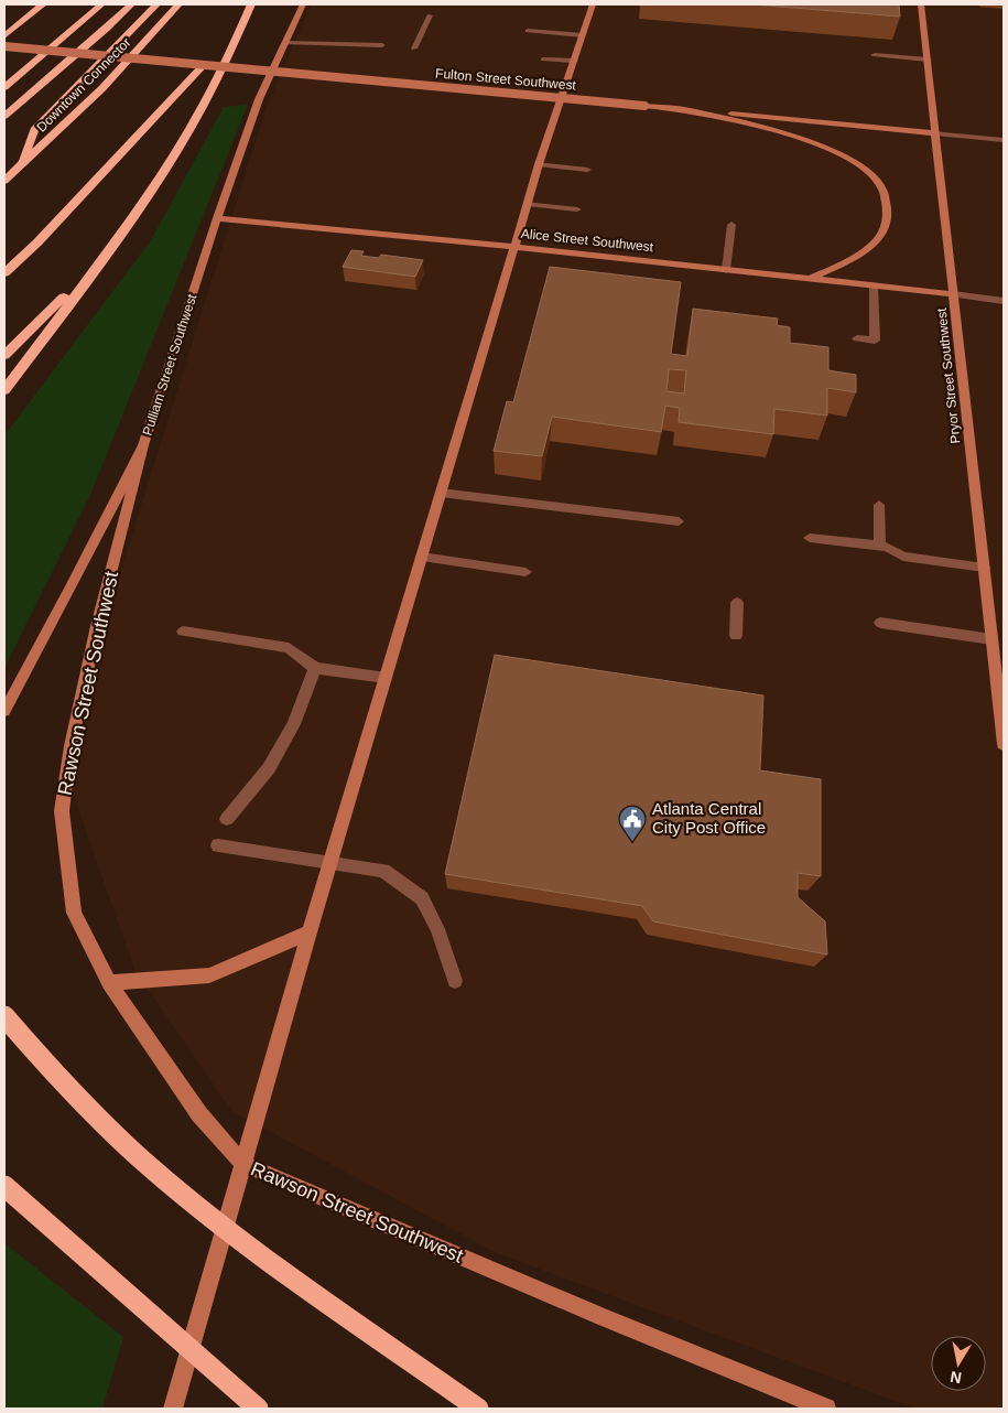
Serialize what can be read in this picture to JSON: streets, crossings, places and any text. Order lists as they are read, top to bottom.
{
  "streets": {
    "highway": ["Downtown Connector"],
    "main road": [
      "Fulton Street Southwest",
      "Alice Street Southwest",
      "Pulliam Street Southwest",
      "Pryor Street Southwest",
      "Rawson Street Southwest"
    ]
  },
  "crossings": [
    ["Fulton Street Southwest", "Pryor Street Southwest"],
    ["Alice Street Southwest", "Pulliam Street Southwest"],
    ["Alice Street Southwest", "Pryor Street Southwest"],
    ["Pulliam Street Southwest", "Rawson Street Southwest"]
  ],
  "places": {
    "public building": ["Atlanta Central City Post Office"]
  },
  "north": "bottom"
}
